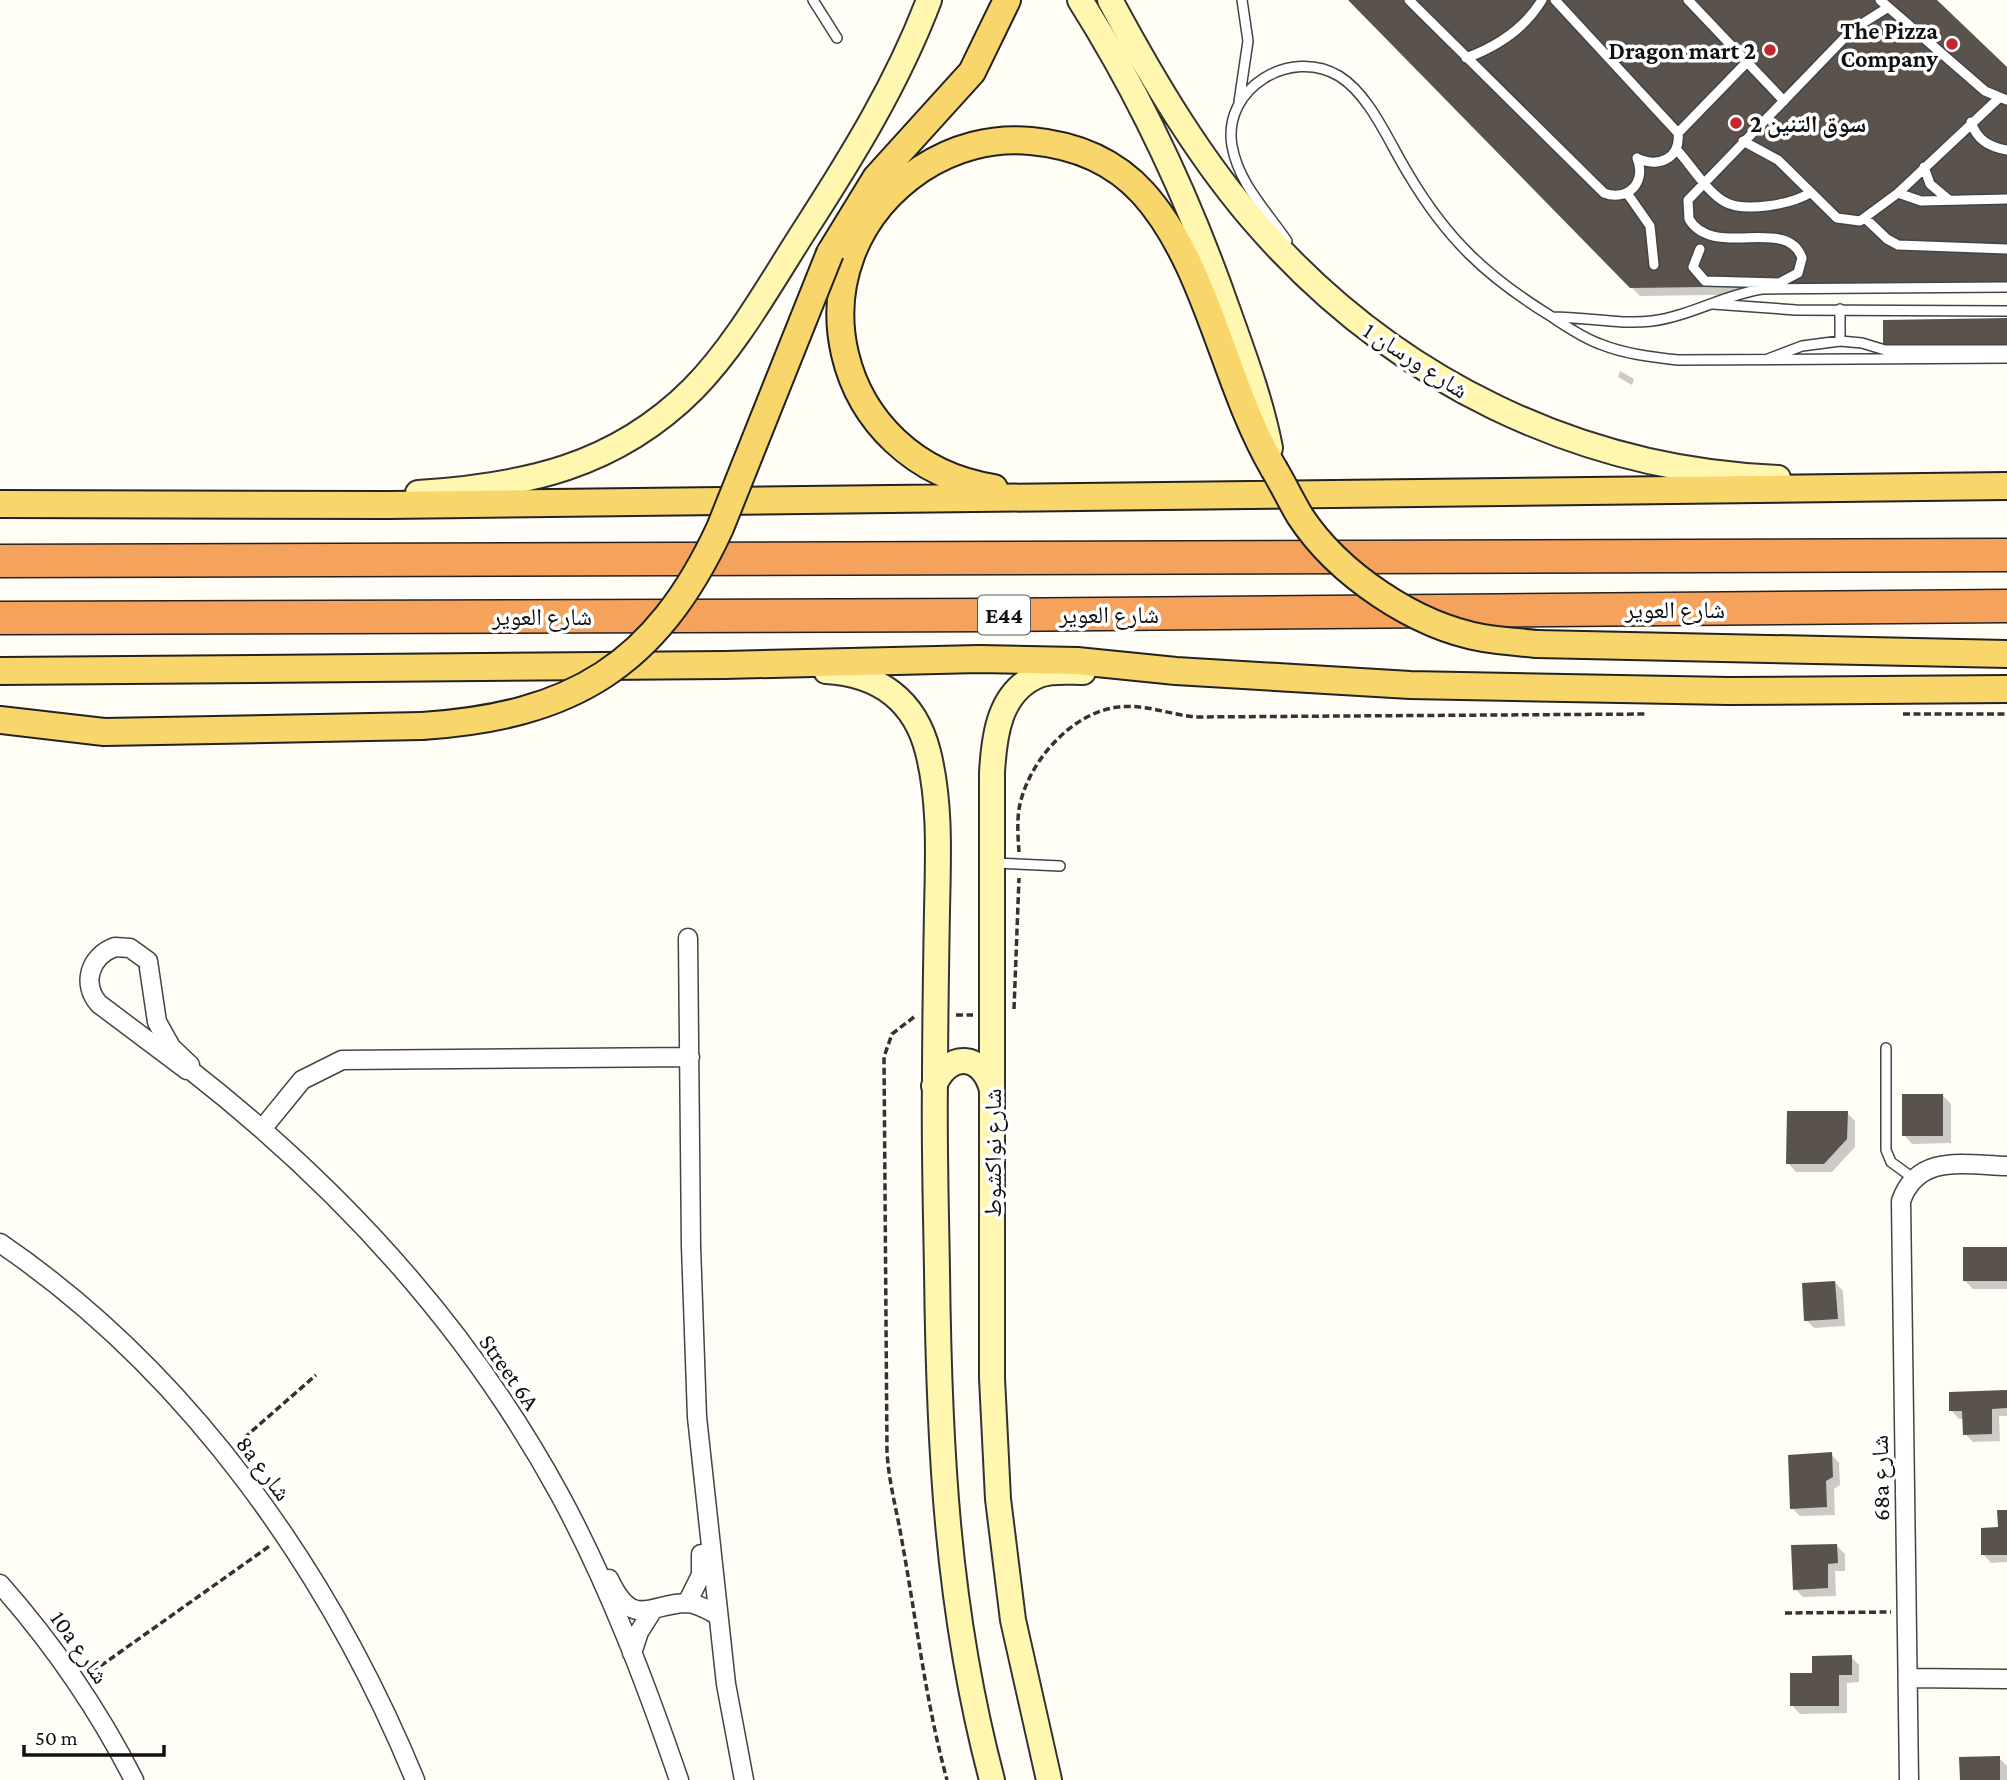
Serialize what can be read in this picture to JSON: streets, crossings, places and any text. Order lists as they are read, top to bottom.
{
  "streets": {
    "highway": ["شارع العوير", "E44"],
    "street": [
      "شارع ورسان 1",
      "شارع نواكشوط",
      "Street 6A",
      "8a شارع",
      "68a شارع",
      "10a شارع"
    ]
  },
  "places": ["The Pizza Company", "Dragon mart 2", "سوق التنين 2"],
  "scale_bar": "50 m"
}
